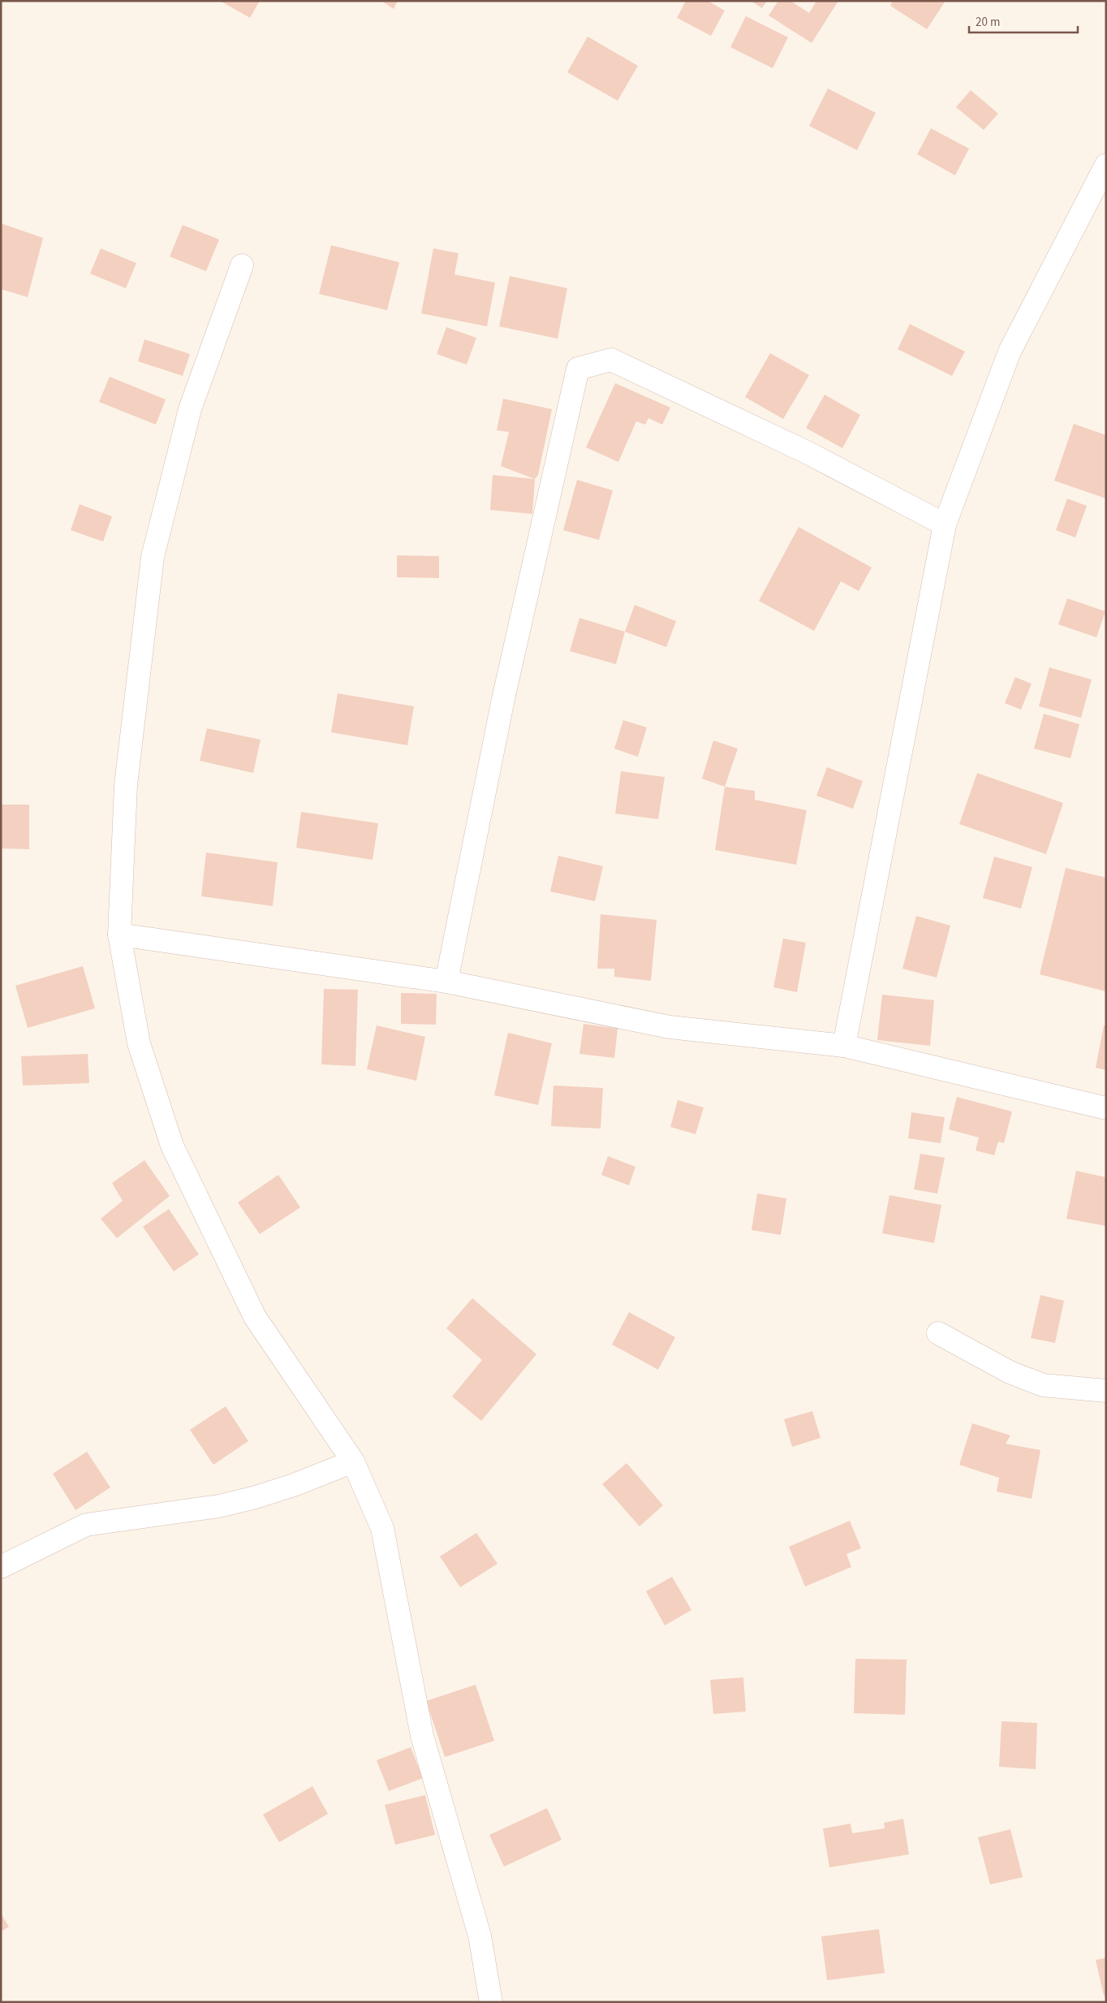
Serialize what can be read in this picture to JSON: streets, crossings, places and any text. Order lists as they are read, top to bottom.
{
  "scale_bar": "20 m"
}
